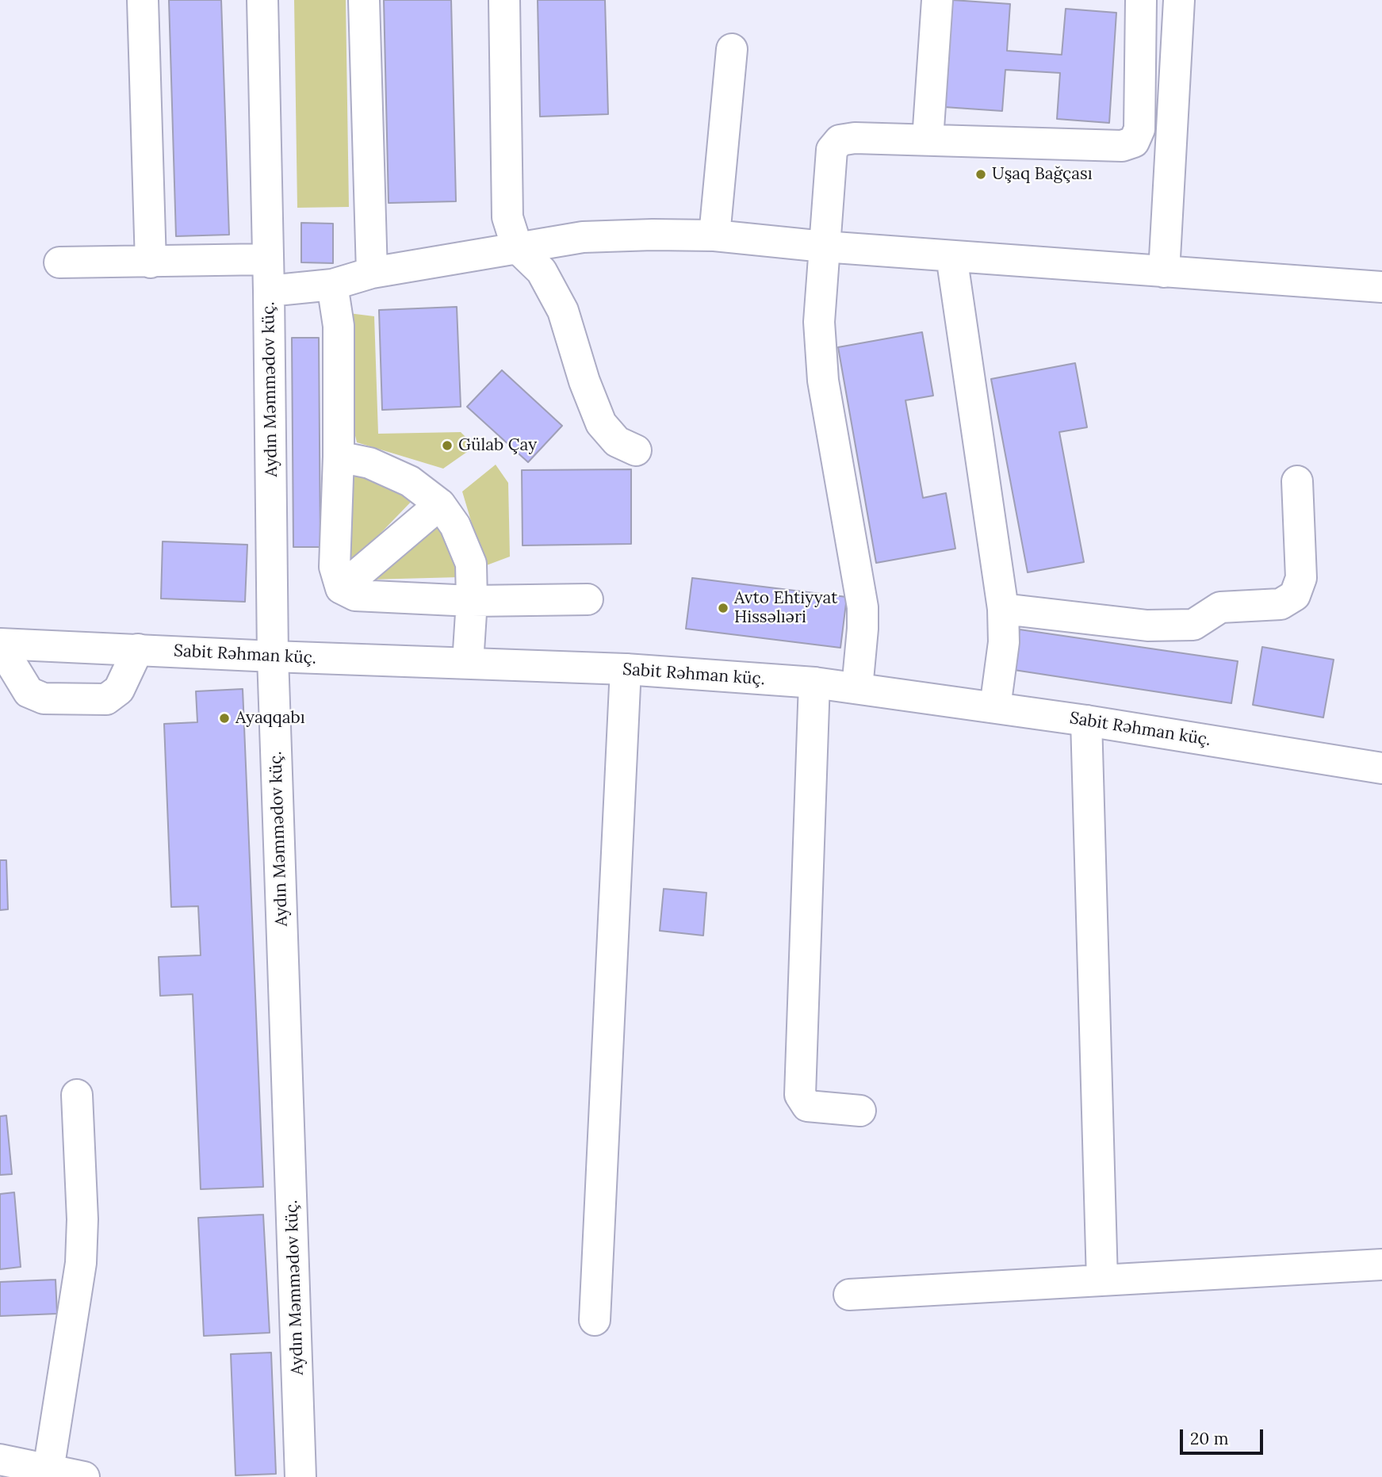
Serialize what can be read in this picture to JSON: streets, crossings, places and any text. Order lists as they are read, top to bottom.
{
  "streets": {
    "street": ["Aydın Məmmədov küç.", "Sabit Rəhman küç."]
  },
  "crossings": [
    ["Aydın Məmmədov küç.", "Sabit Rəhman küç."]
  ],
  "places": [
    "Uşaq Bağçası",
    "Gülab Çay",
    "Avto Ehtiyyat Hissəlıəri",
    "Ayaqqabı"
  ],
  "scale_bar": "20 m"
}
